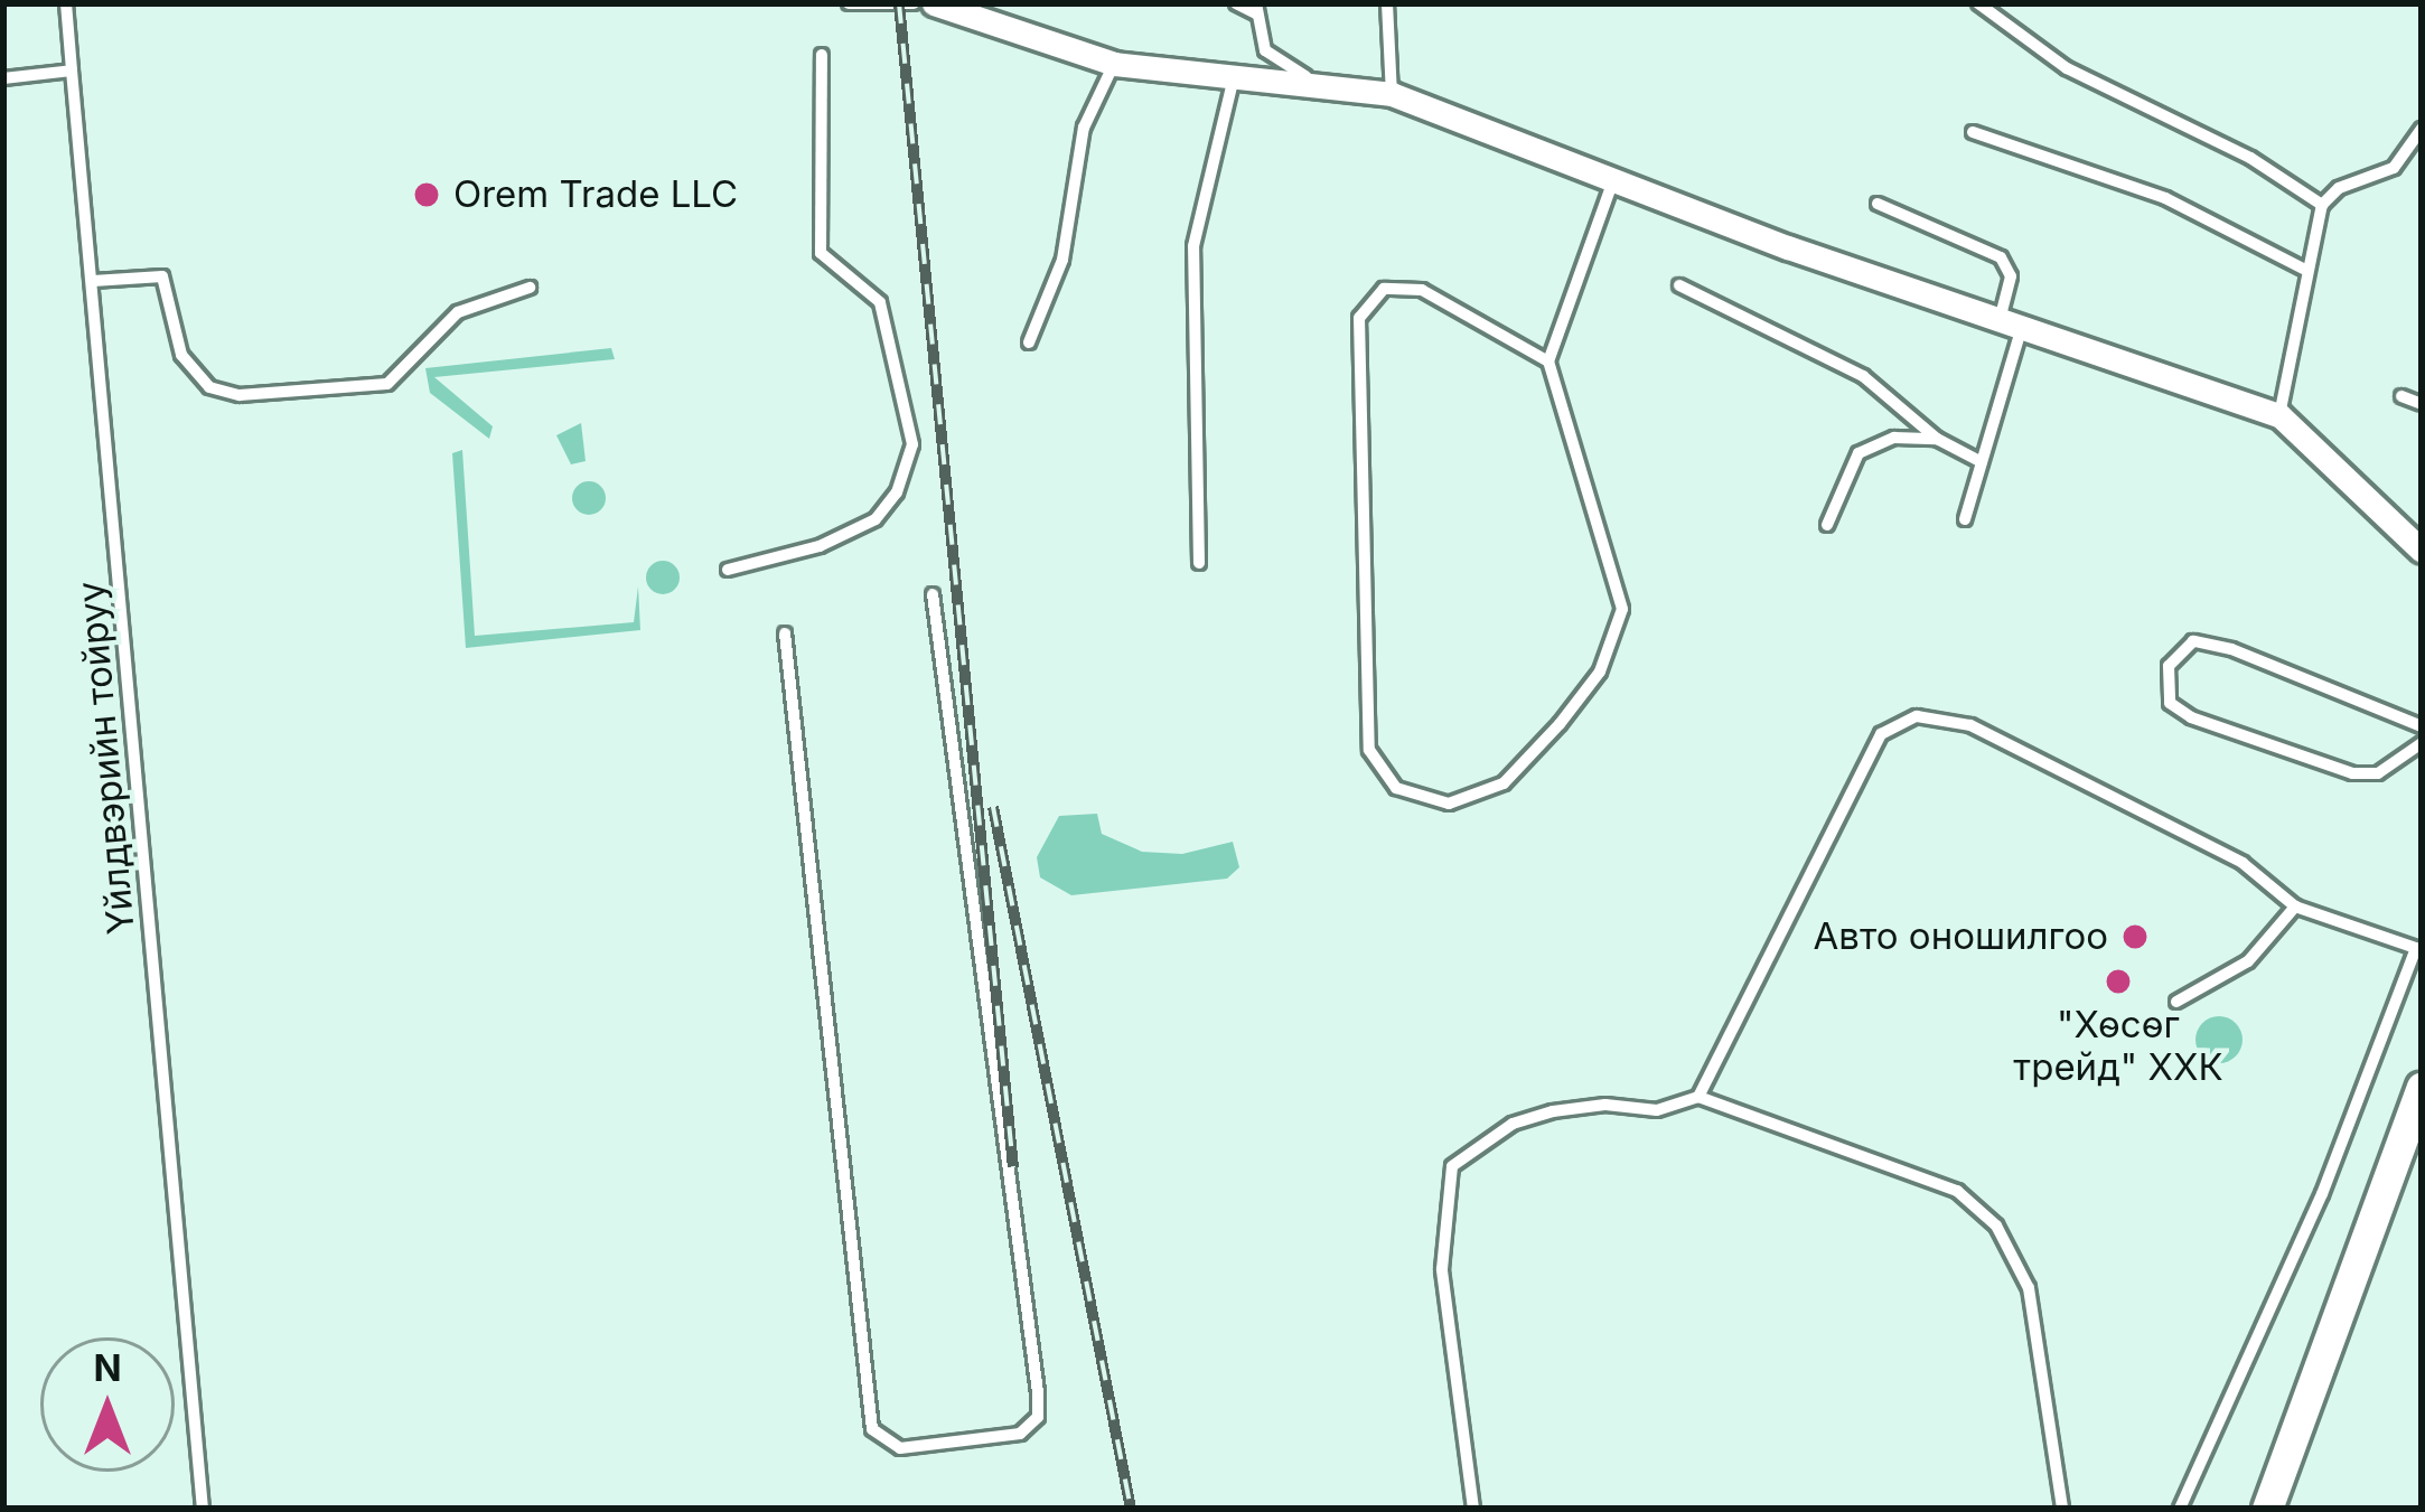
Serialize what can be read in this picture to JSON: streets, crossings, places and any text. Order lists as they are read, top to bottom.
{
  "streets": {
    "lane": ["Үйлдвэрийн тойруу"]
  },
  "places": ["Orem Trade LLC", "Авто оношилгоо", "\"Хөсөг трейд\" ХХК"],
  "north": "top"
}
